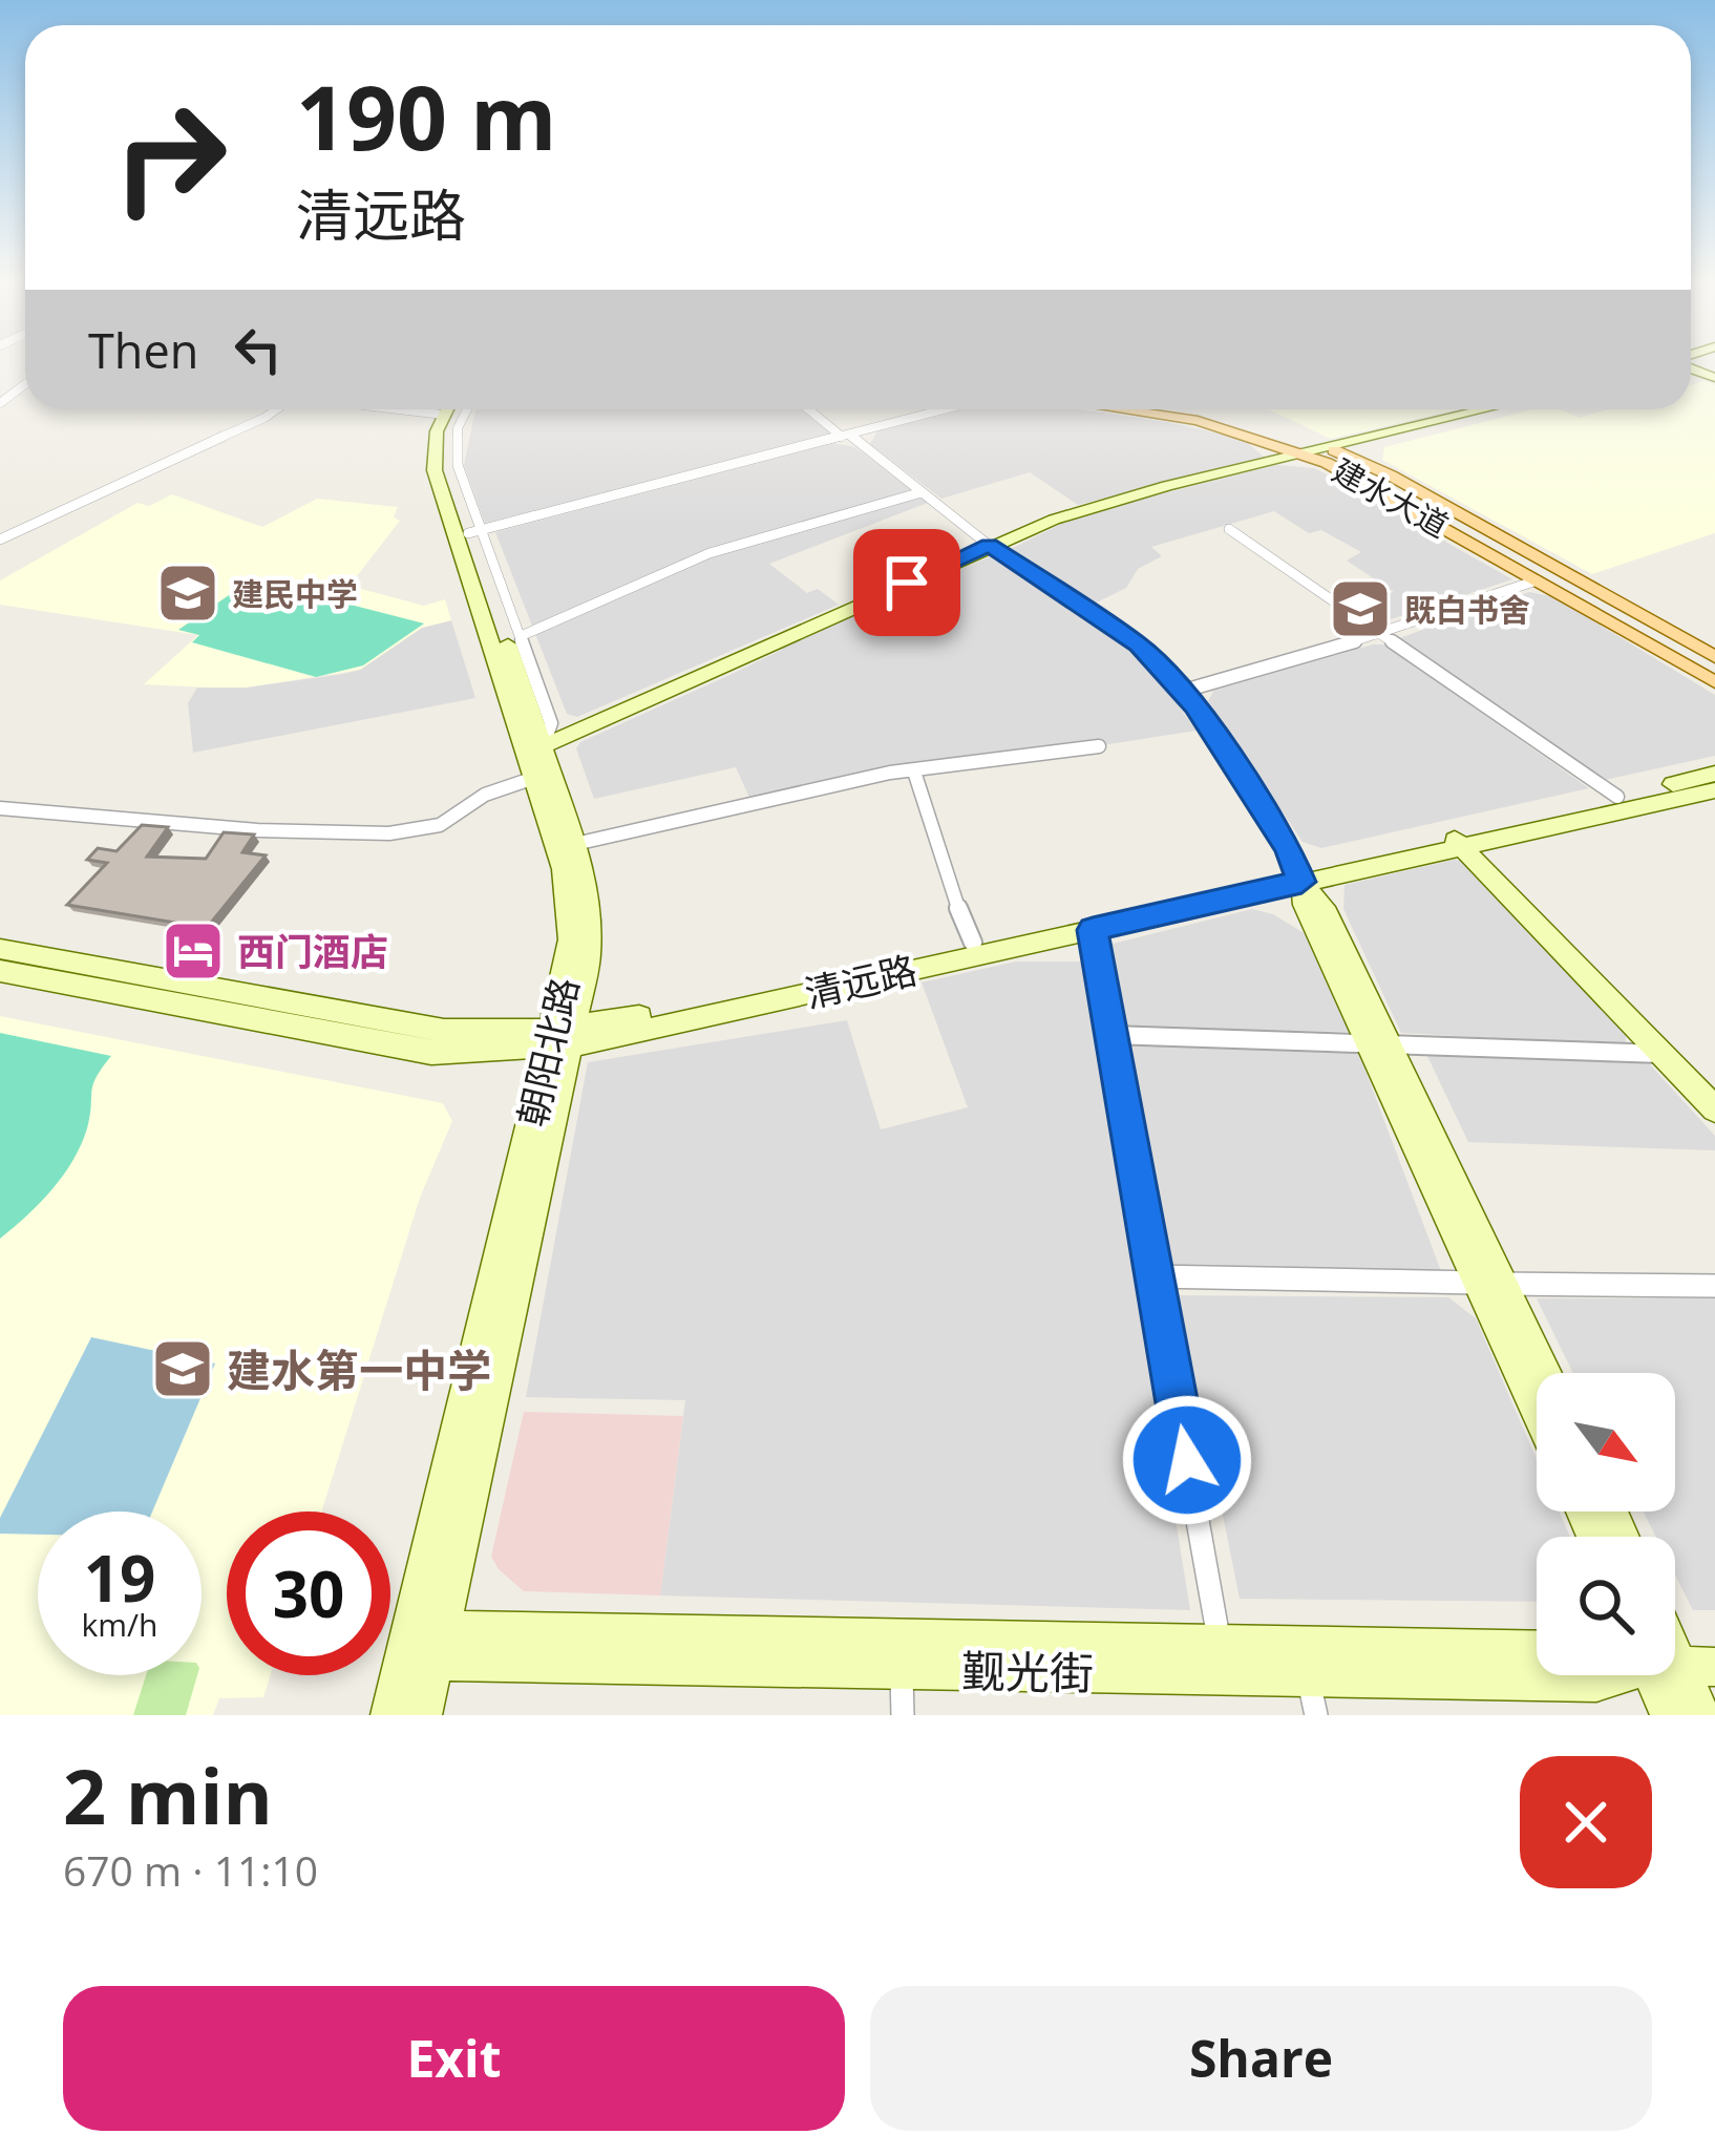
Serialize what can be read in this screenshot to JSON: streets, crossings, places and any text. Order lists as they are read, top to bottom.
{
  "streets": {
    "main road": [
      "建水大道",
      "清远路",
      "朝阳北路",
      "觐光街"
    ]
  },
  "crossings": [
    ["清远路", "朝阳北路"],
    ["朝阳北路", "觐光街"]
  ],
  "places": {
    "school or university": ["建民中学", "既白书舍", "建水第一中学"],
    "hotel": ["西门酒店"]
  },
  "north": "bottom right",
  "page": {
    "turn": ["190 m", "清远路"],
    "then": "Then",
    "speed": "19 km/h",
    "limit": "30",
    "heading": ["2 min", "670 m · 11:10"],
    "buttons": ["Exit", "Share"]
  }
}
